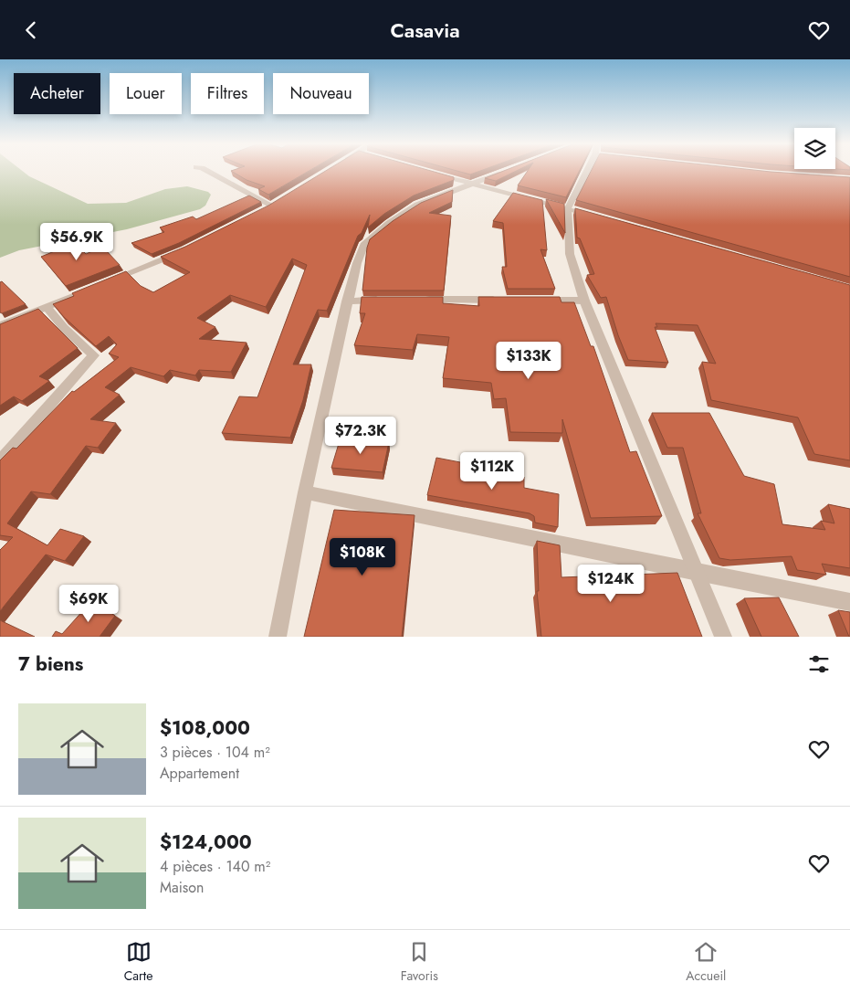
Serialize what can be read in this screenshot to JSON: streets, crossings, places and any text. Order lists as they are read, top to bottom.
{
  "page": {
    "header": "Casavia",
    "chip": [
      "Acheter",
      "Louer",
      "Filtres",
      "Nouveau"
    ],
    "price": [
      "$56.9K",
      "$133K",
      "$72.3K",
      "$112K",
      "$108K",
      "$124K",
      "$69K"
    ],
    "heading": "7 biens",
    "list": [
      {
        "name": "$108,000",
        "note": "3 pièces · 104 m² · Appartement"
      },
      {
        "name": "$124,000",
        "note": "4 pièces · 140 m² · Maison"
      }
    ],
    "tabs": ["Carte", "Favoris", "Accueil"]
  }
}
